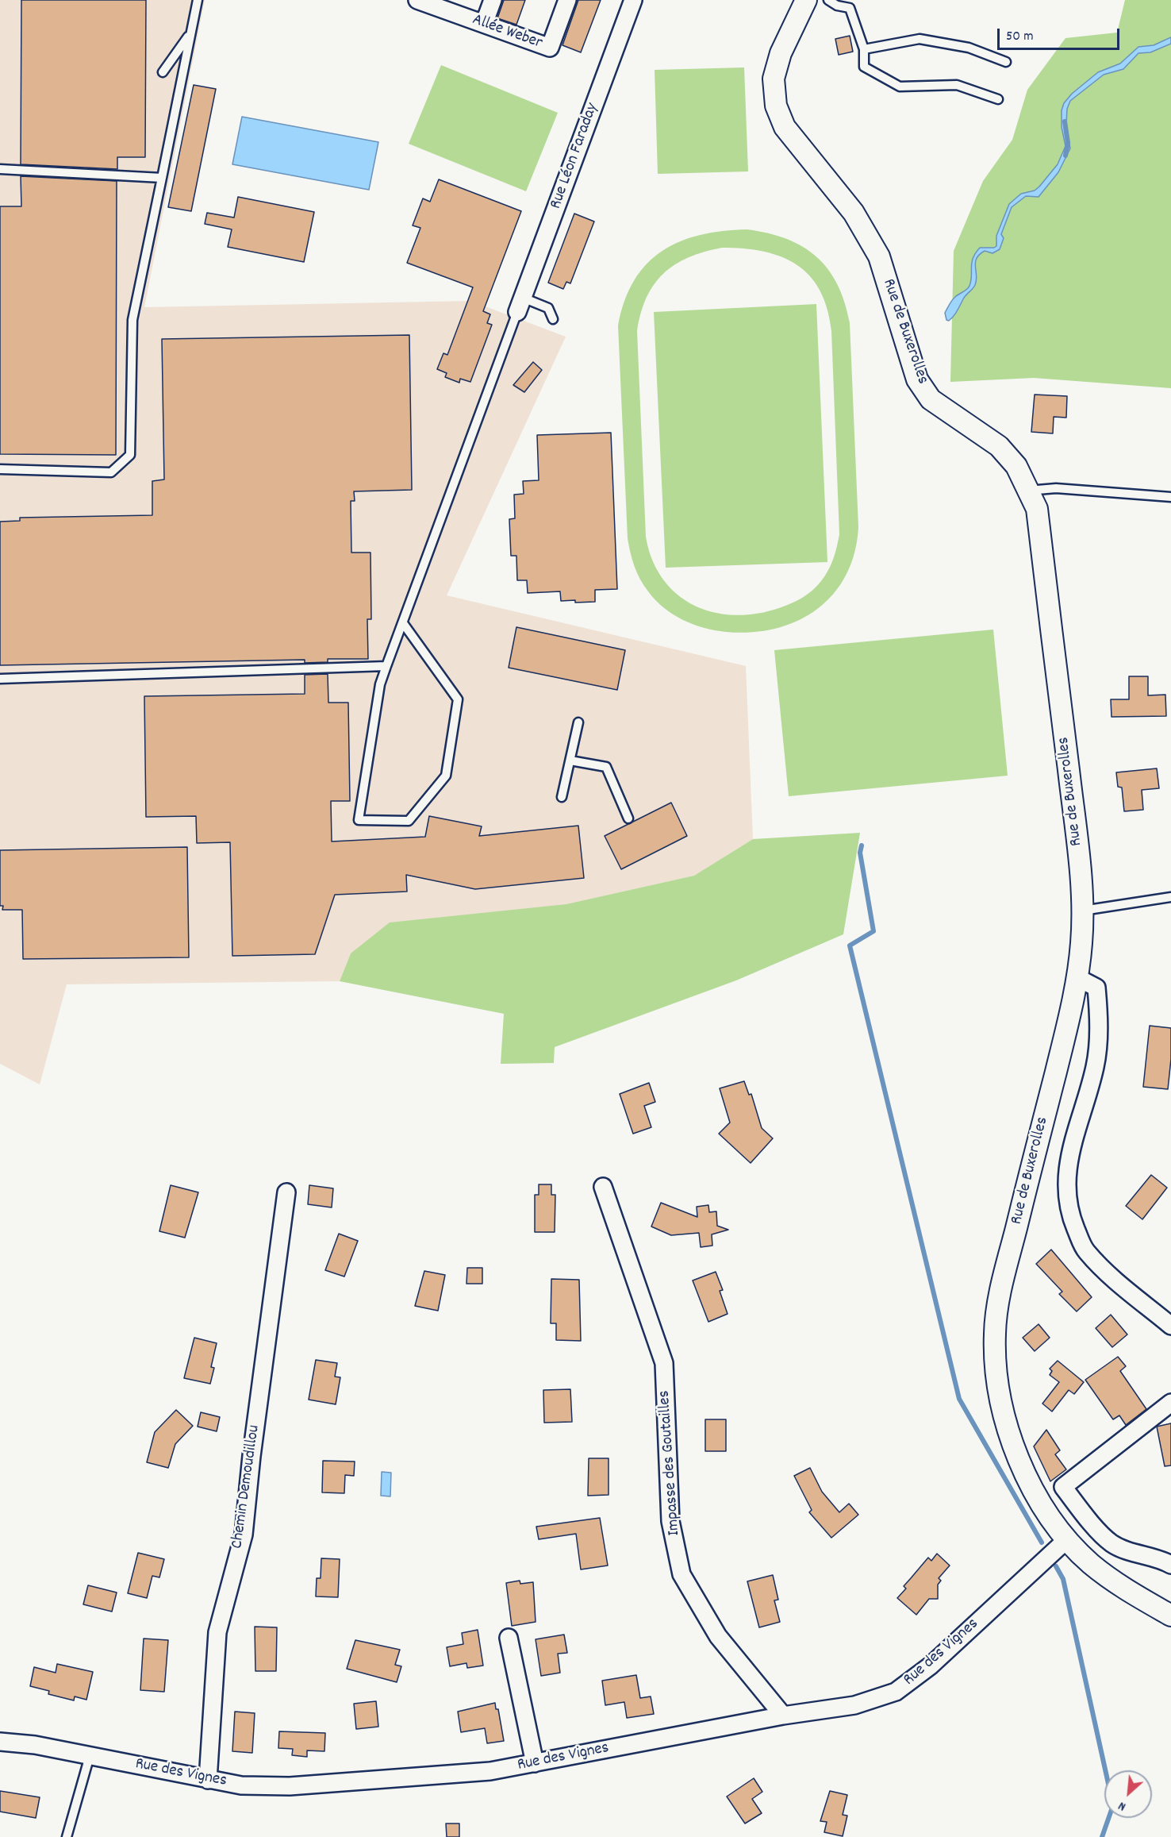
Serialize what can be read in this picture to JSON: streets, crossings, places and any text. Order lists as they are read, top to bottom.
{
  "streets": {
    "street": [
      "Allée Weber",
      "Rue Léon Faraday",
      "Rue de Buxerolles",
      "Impasse des Goutailles",
      "Chemin Demoudillou",
      "Rue des Vignes"
    ]
  },
  "crossings": [
    ["Rue de Buxerolles", "Rue des Vignes"],
    ["Impasse des Goutailles", "Rue des Vignes"],
    ["Chemin Demoudillou", "Rue des Vignes"]
  ],
  "scale_bar": "50 m",
  "north": "bottom left"
}
